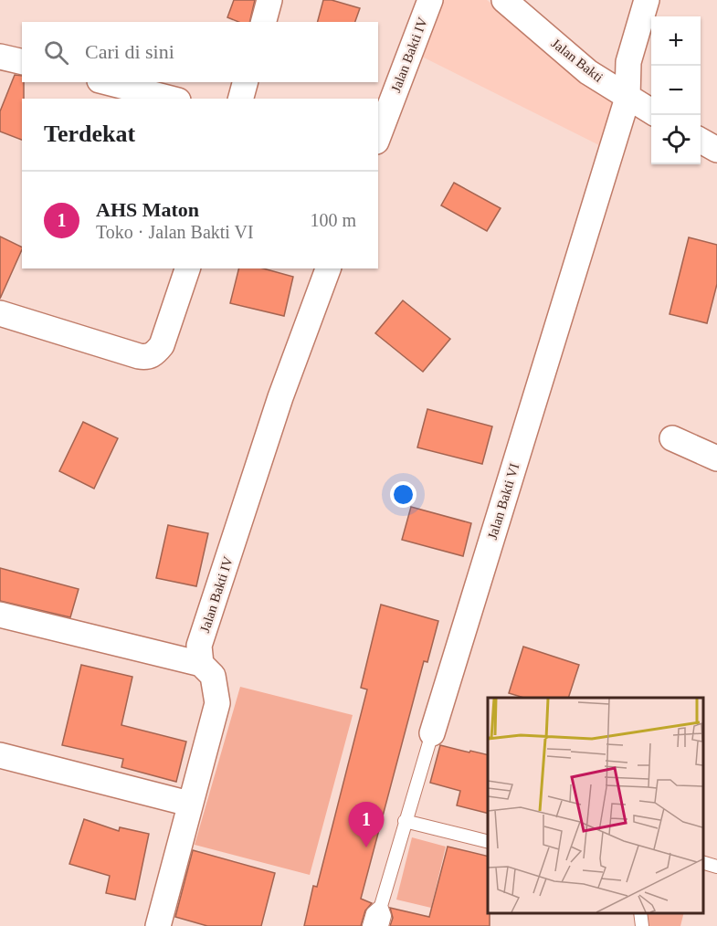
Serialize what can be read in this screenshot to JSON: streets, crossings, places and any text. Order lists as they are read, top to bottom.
{
  "streets": {
    "street": ["Jalan Bakti IV", "Jalan Bakti", "Jalan Bakti VI"]
  },
  "crossings": [
    ["Jalan Bakti", "Jalan Bakti VI"]
  ],
  "page": {
    "map_buttons": ["+", "−"],
    "search": "Cari di sini",
    "heading": "Terdekat",
    "list": [
      {
        "mark": "1",
        "name": "AHS Maton",
        "note": "Toko · Jalan Bakti VI",
        "value": "100 m"
      }
    ],
    "pins": "1"
  }
}
